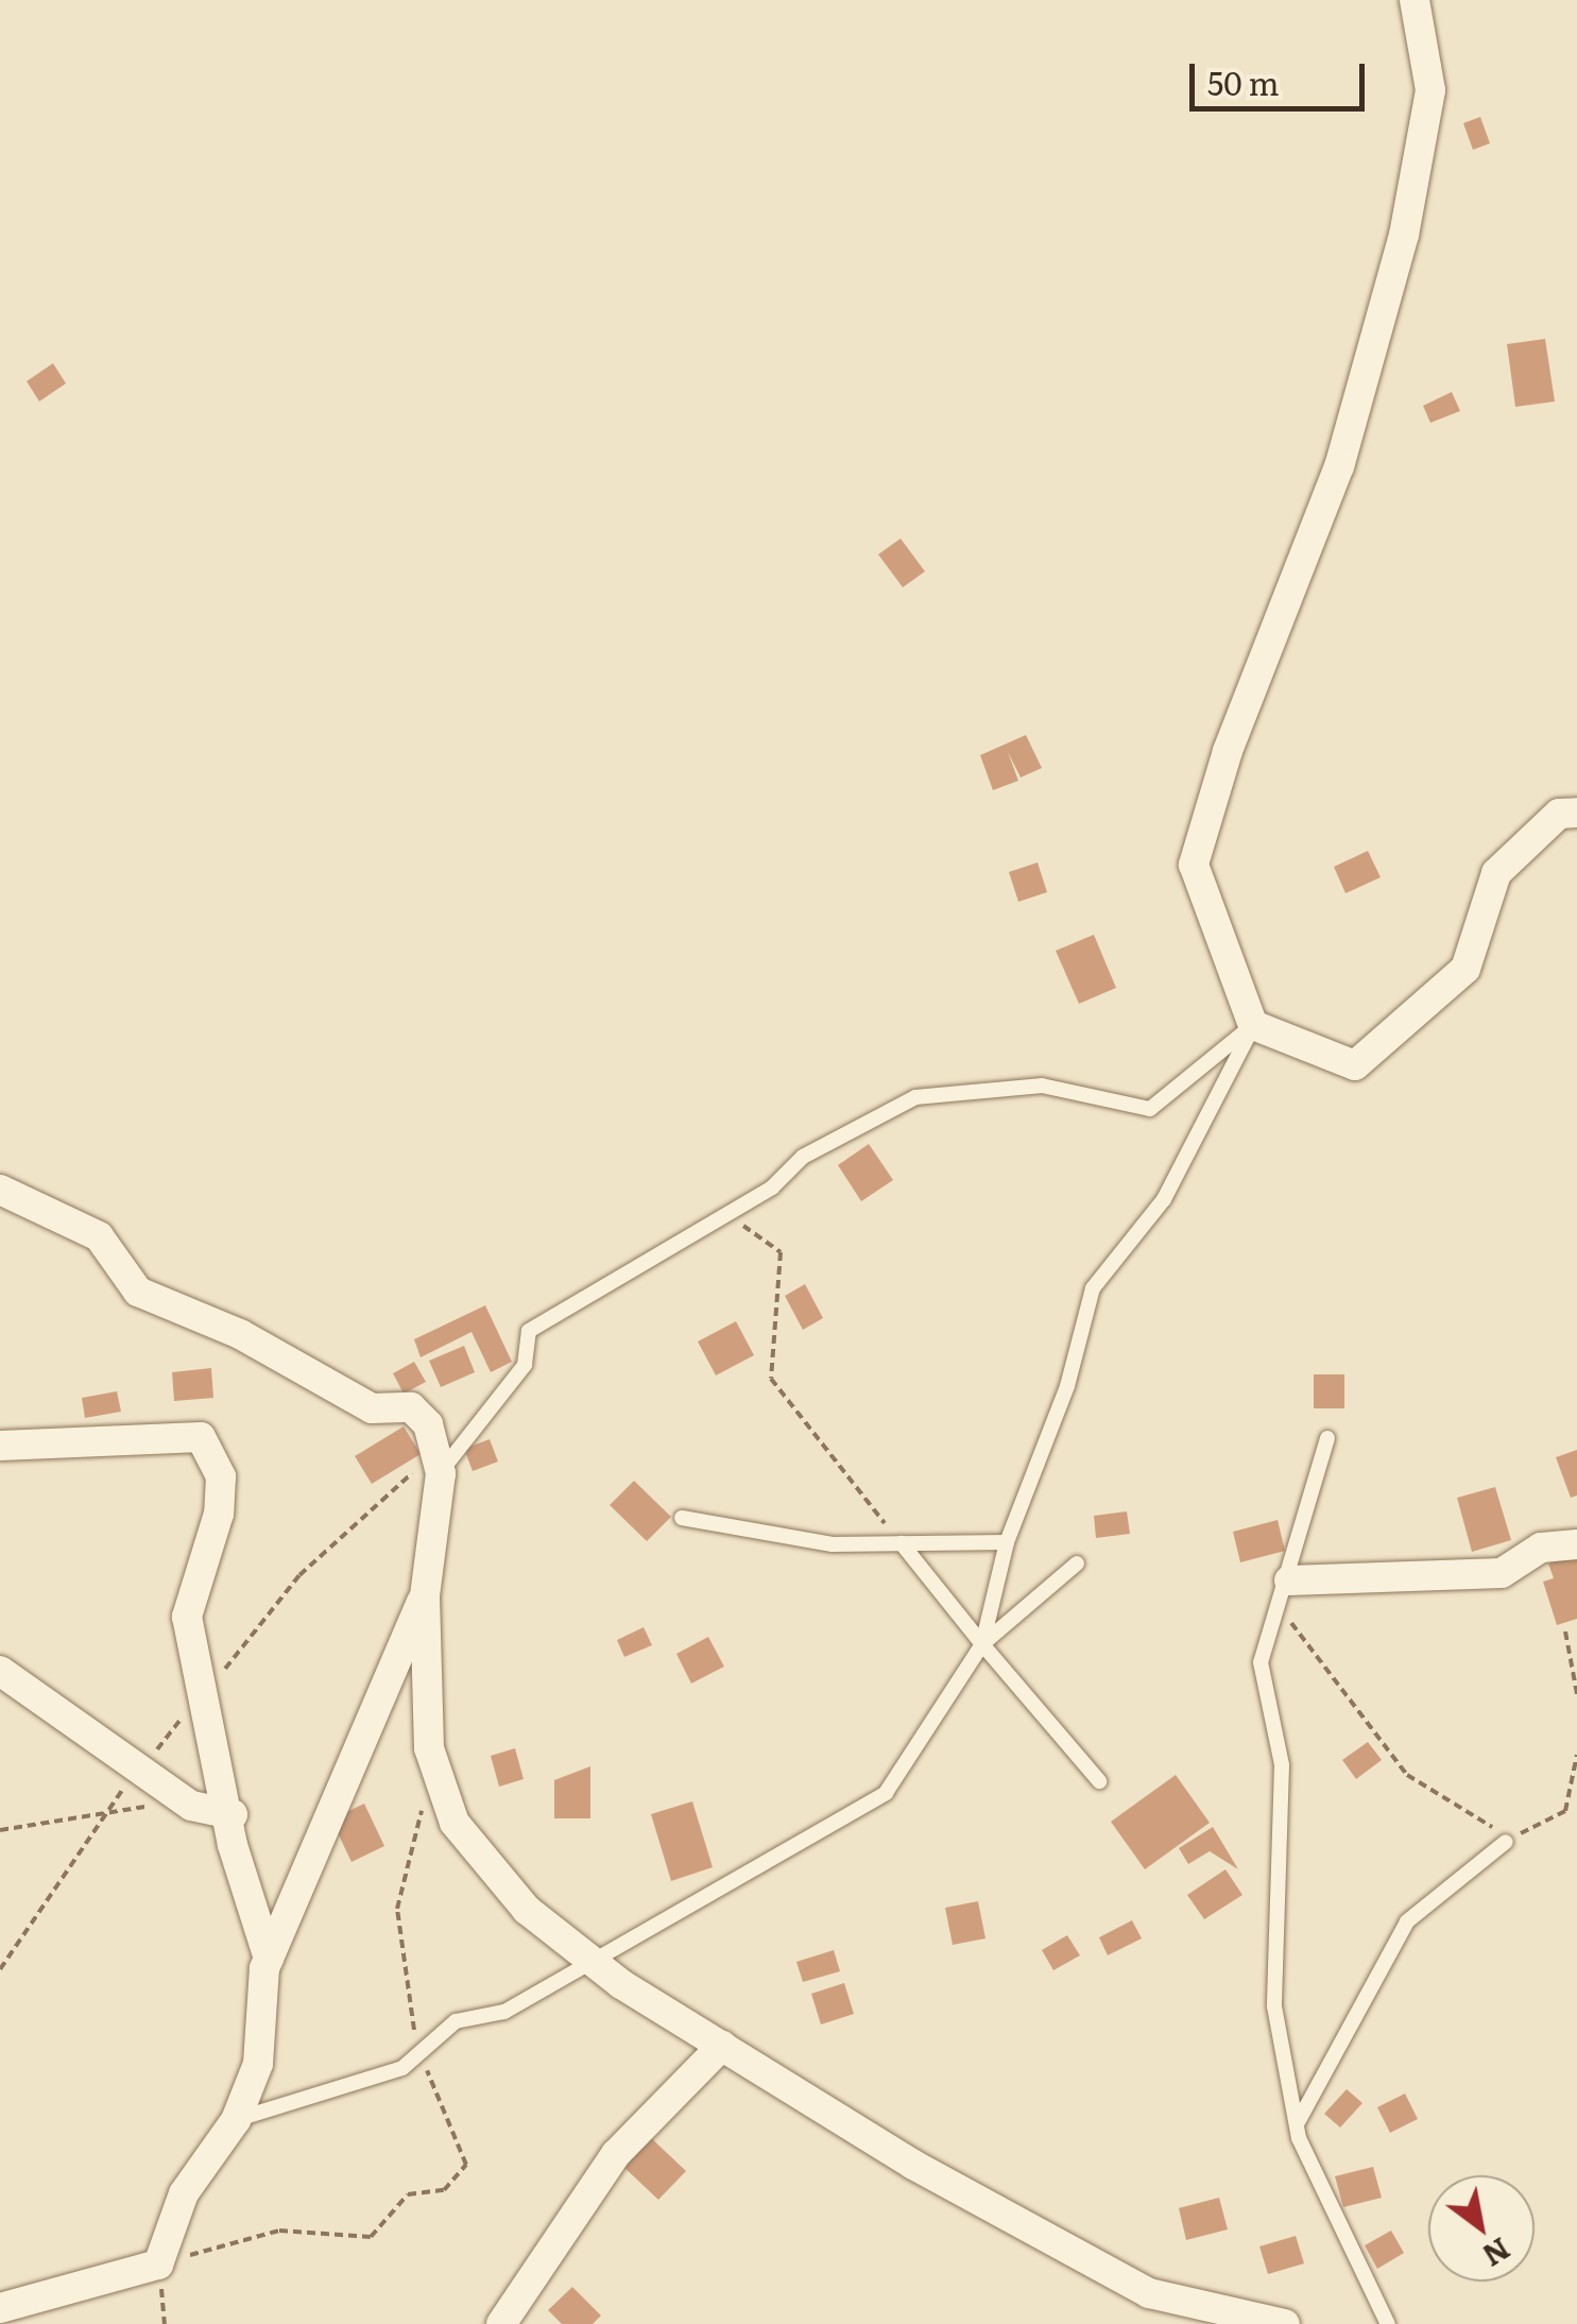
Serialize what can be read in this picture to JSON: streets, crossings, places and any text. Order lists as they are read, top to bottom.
{
  "scale_bar": "50 m",
  "north": "bottom right"
}
